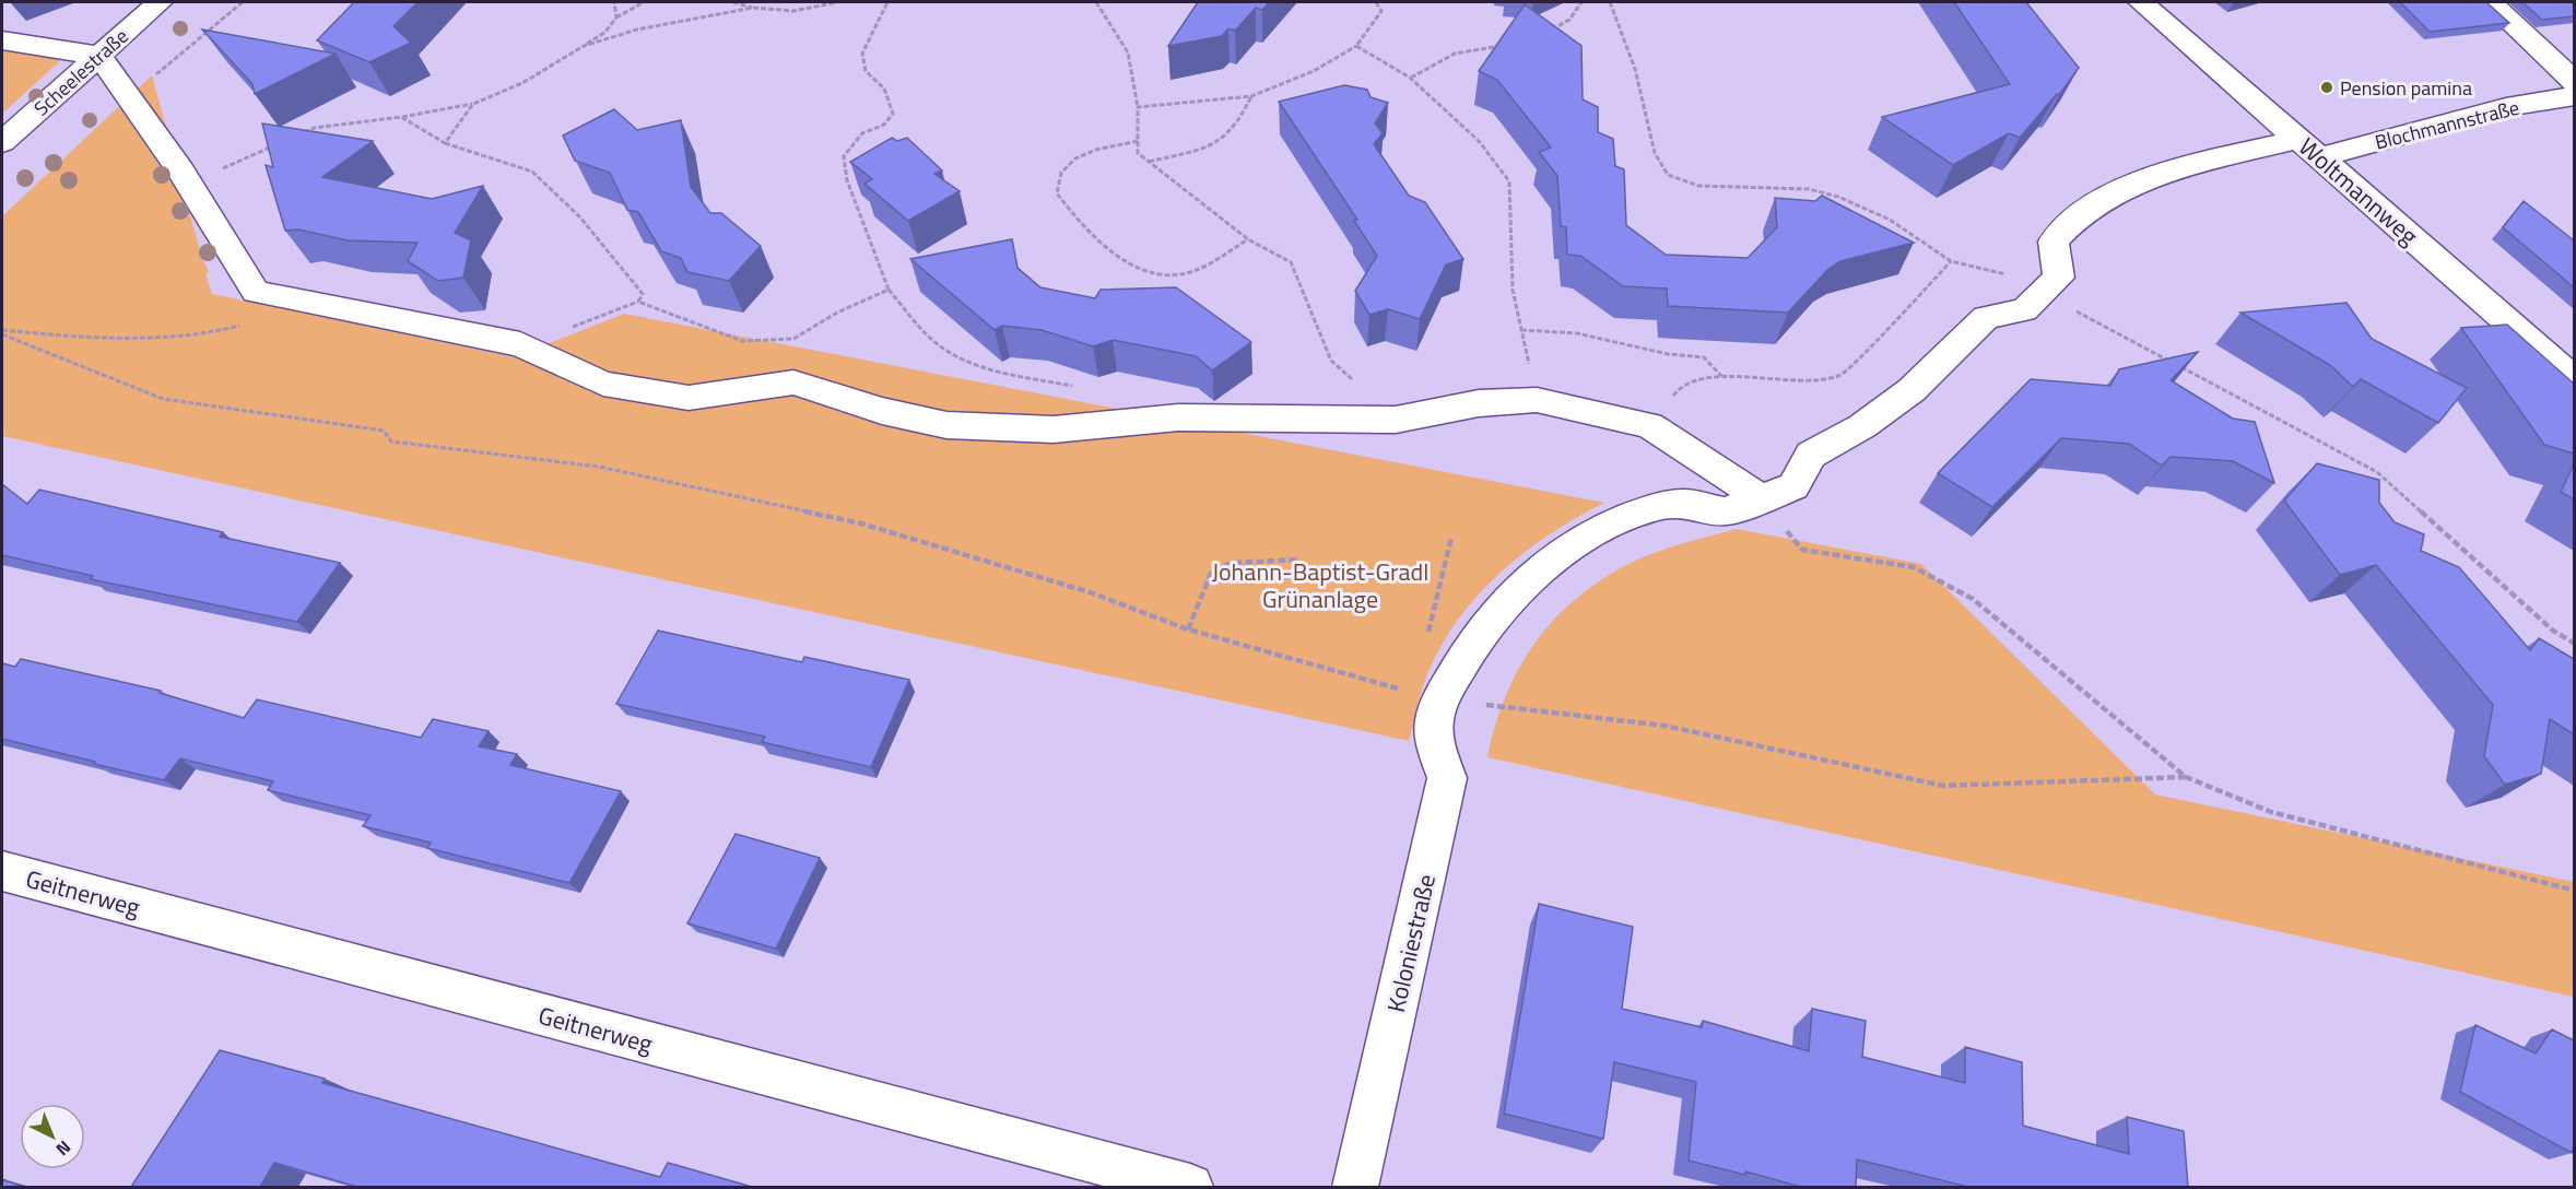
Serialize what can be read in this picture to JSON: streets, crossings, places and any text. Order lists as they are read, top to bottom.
{
  "streets": {
    "street": [
      "Scheelestraße",
      "Blochmannstraße",
      "Woltmannweg",
      "Geitnerweg",
      "Koloniestraße"
    ]
  },
  "crossings": [
    ["Blochmannstraße", "Woltmannweg"],
    ["Blochmannstraße", "Koloniestraße"]
  ],
  "parks": ["Johann-Baptist-Gradl Grünanlage"],
  "places": ["Pension pamina"],
  "north": "bottom right"
}
